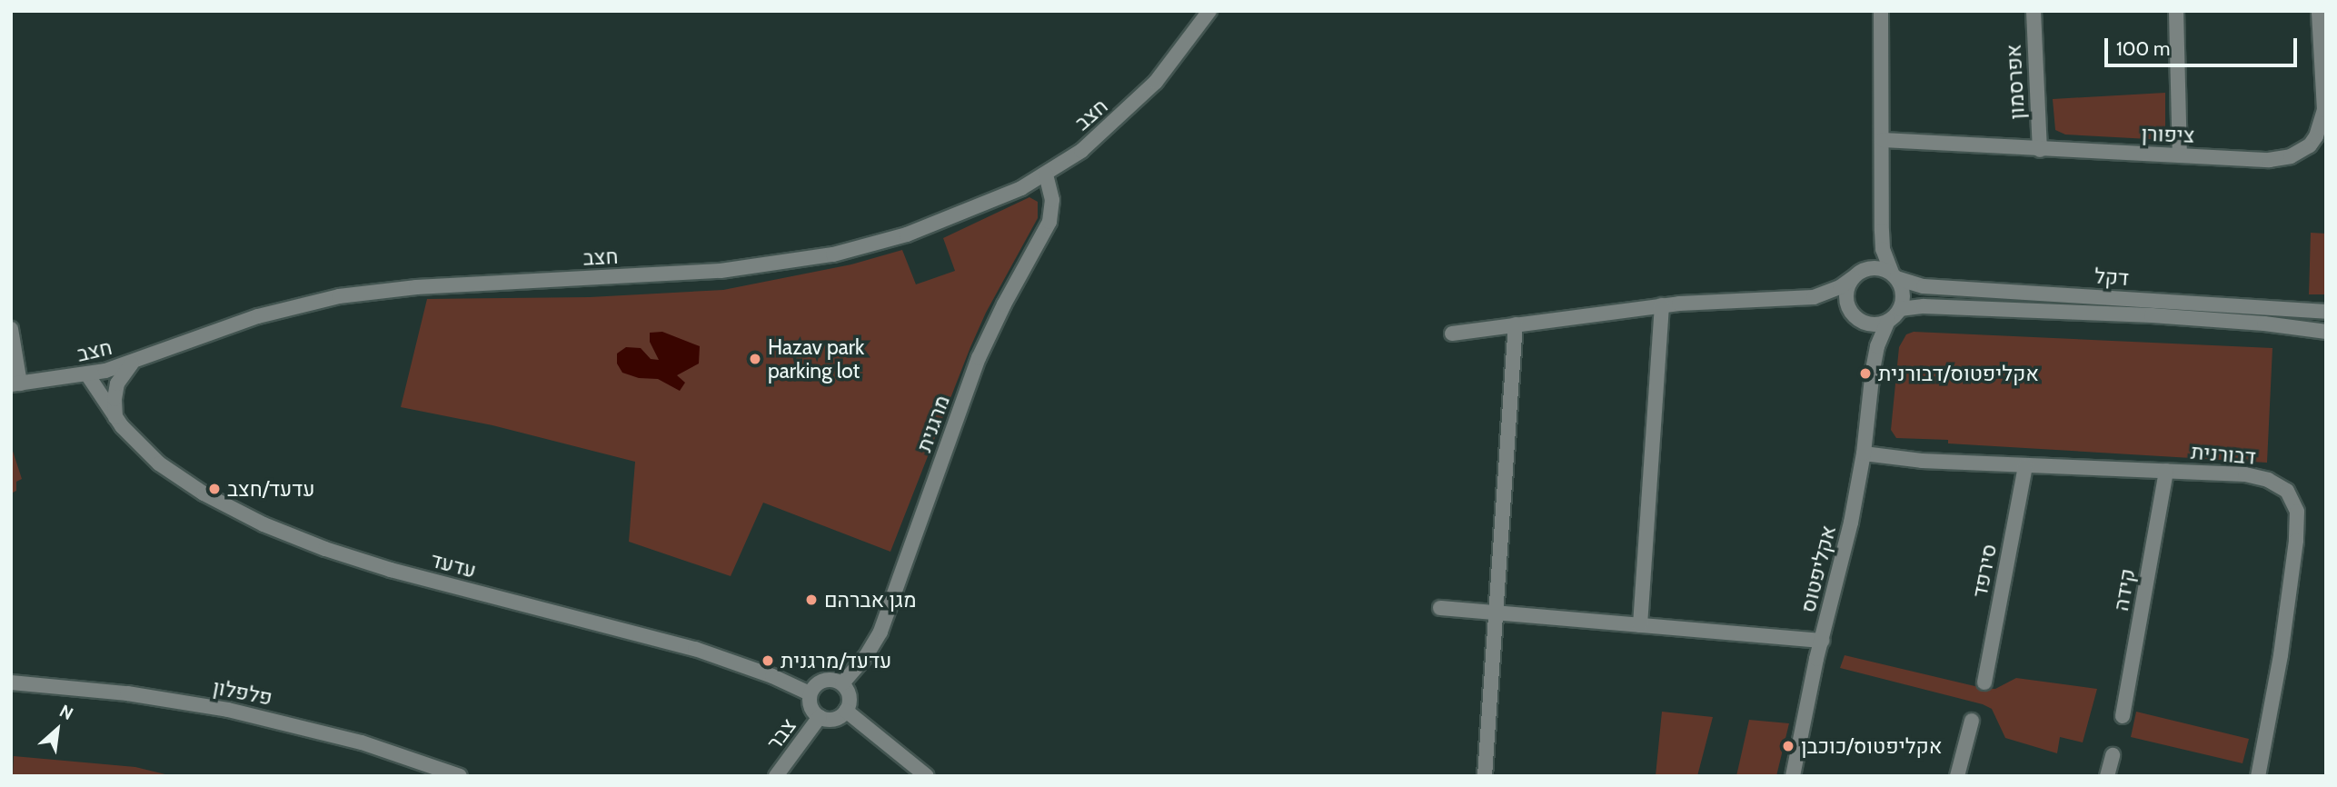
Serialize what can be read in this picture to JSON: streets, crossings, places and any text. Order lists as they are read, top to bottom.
{
  "streets": {
    "street": [
      "אפרסמון",
      "חצב",
      "ציפורן",
      "דקל",
      "מרגנית",
      "דבורנית",
      "עדעד",
      "אקליפטוס",
      "סירפד",
      "קידה",
      "פלפלון",
      "צבר"
    ]
  },
  "crossings": [
    ["אפרסמון", "ציפורן"],
    ["חצב", "מרגנית"],
    ["חצב", "עדעד"],
    ["דקל", "אקליפטוס"],
    ["מרגנית", "עדעד"],
    ["מרגנית", "צבר"],
    ["דבורנית", "אקליפטוס"],
    ["דבורנית", "סירפד"],
    ["דבורנית", "קידה"],
    ["עדעד", "צבר"]
  ],
  "places": [
    "Hazav park parking lot",
    "אקליפטוס/דבורנית",
    "עדעד/חצב",
    "מגן אברהם",
    "עדעד/מרגנית",
    "אקליפטוס/כוכבן"
  ],
  "scale_bar": "100 m",
  "north": "top right"
}
